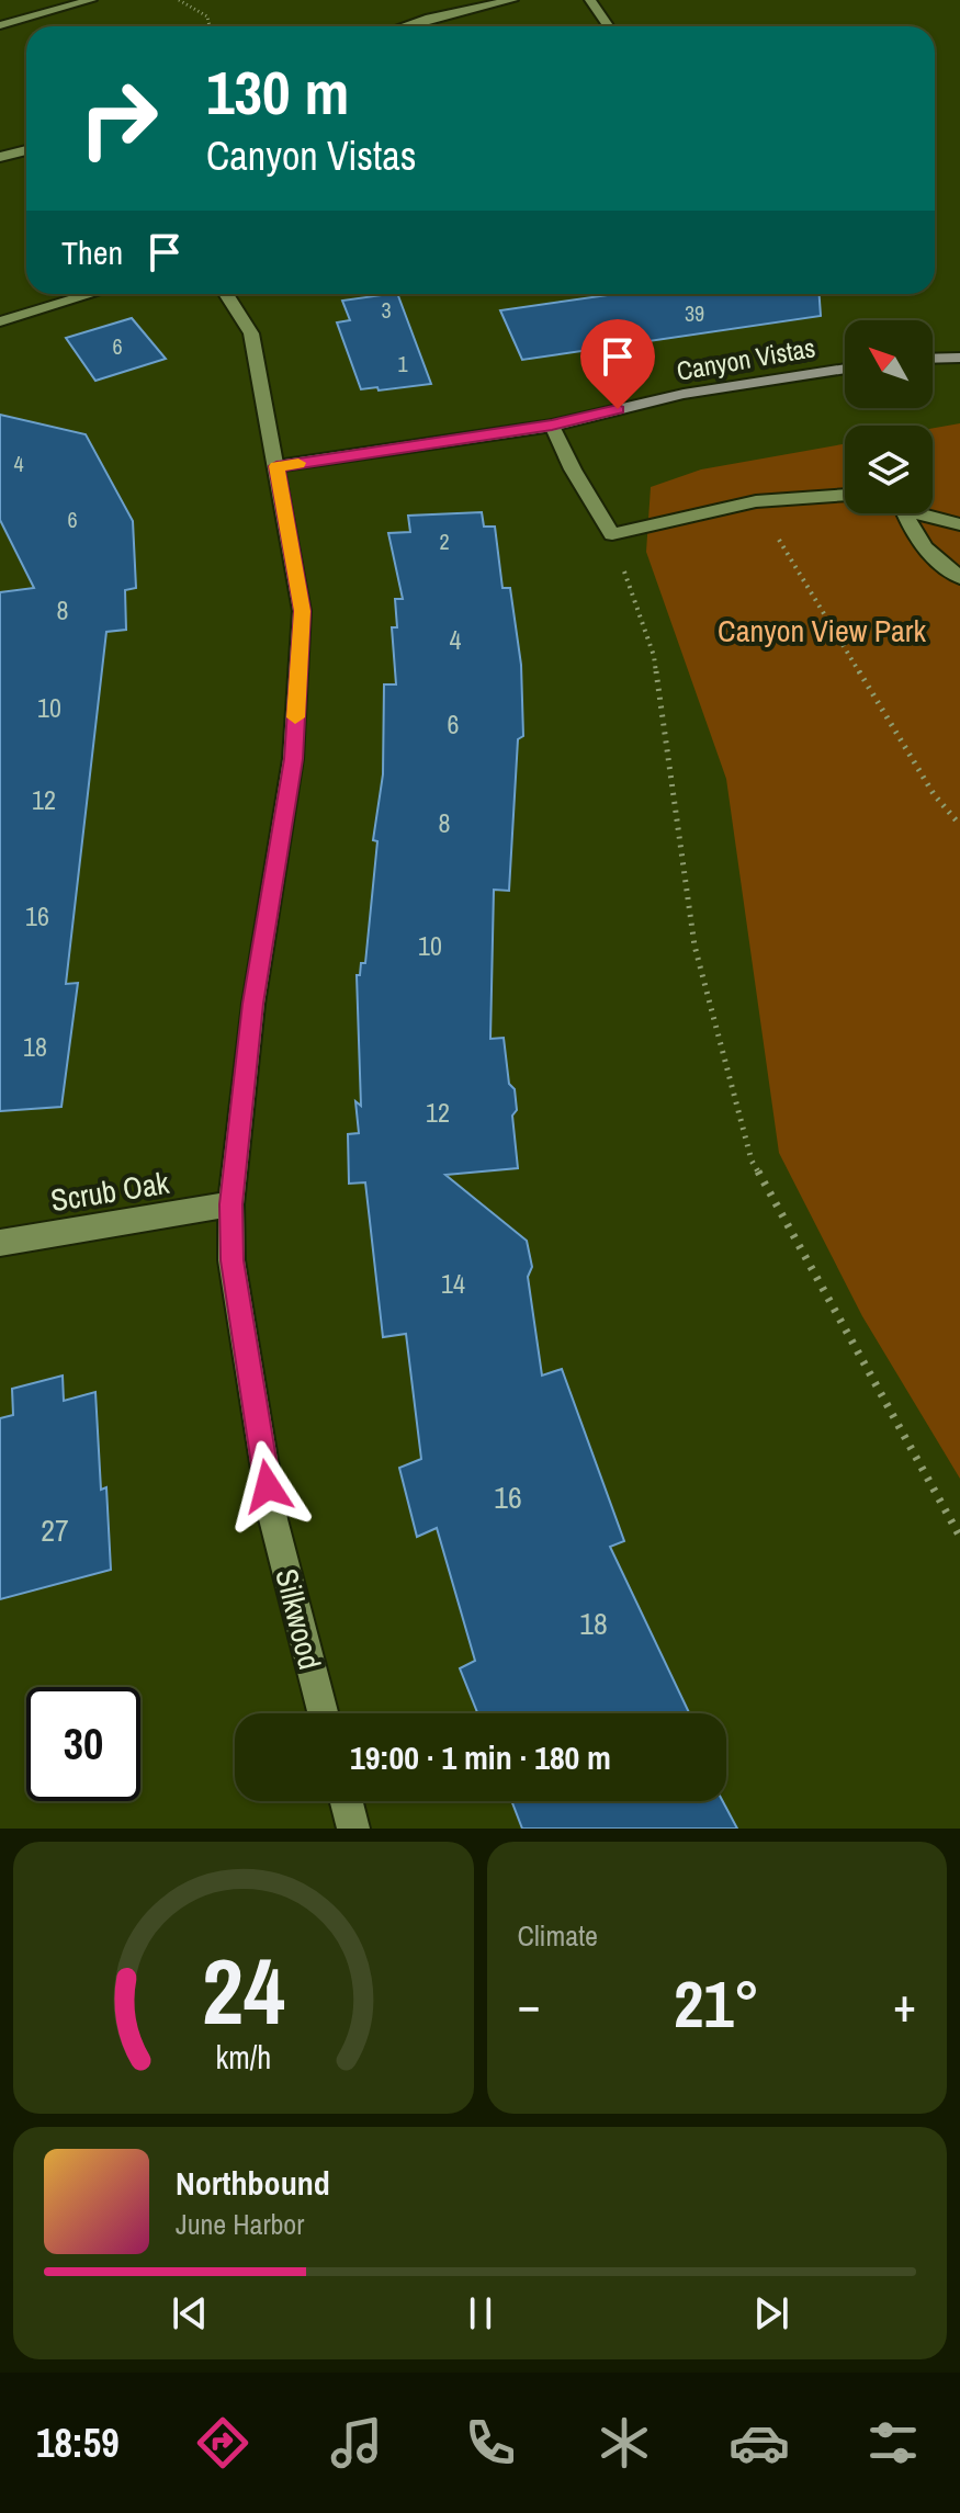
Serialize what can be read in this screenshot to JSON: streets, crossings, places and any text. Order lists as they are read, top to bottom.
{
  "streets": {
    "street": ["Canyon Vistas", "Scrub Oak", "Silkwood"]
  },
  "crossings": [
    ["Canyon Vistas", "Silkwood"],
    ["Scrub Oak", "Silkwood"]
  ],
  "parks": ["Canyon View Park"],
  "house_numbers": [
    "3",
    "39",
    "6",
    "1",
    "4",
    "6",
    "2",
    "8",
    "4",
    "10",
    "6",
    "12",
    "8",
    "16",
    "10",
    "18",
    "12",
    "14",
    "16",
    "27",
    "18"
  ],
  "north": "top left",
  "page": {
    "turn": ["130 m", "Canyon Vistas"],
    "then": "Then",
    "limit": "30",
    "trip": "19:00 · 1 min · 180 m",
    "tile": "Climate",
    "heat": ["−", "21°", "+"],
    "song": ["Northbound", "June Harbor"],
    "tabs": "18:59",
    "gauge": ["24", "km/h"]
  }
}
